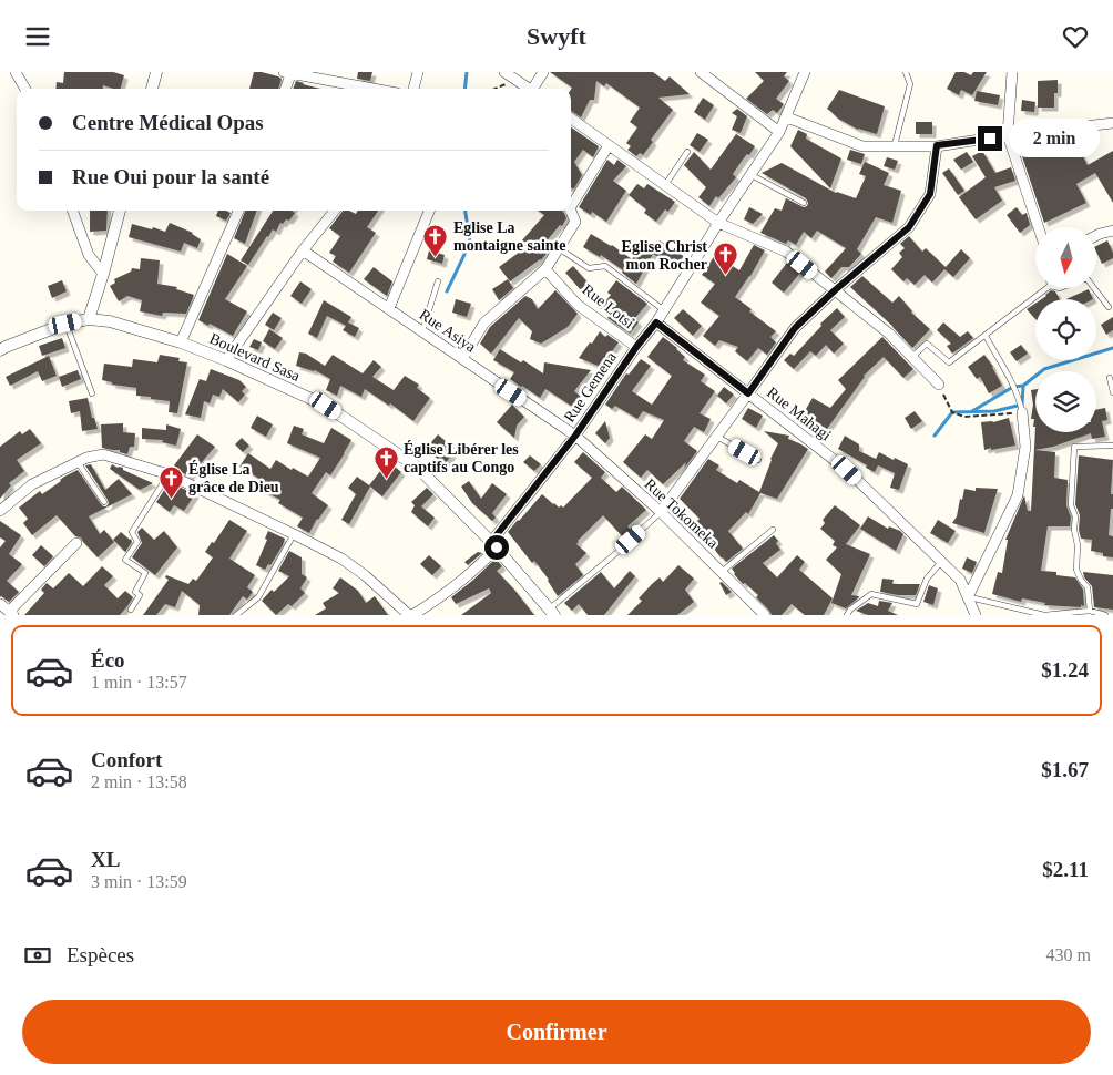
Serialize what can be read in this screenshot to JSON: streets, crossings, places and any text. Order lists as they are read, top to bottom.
{
  "streets": {
    "street": [
      "Rue Lotsi",
      "Rue Asiya",
      "Boulevard Sasa",
      "Rue Gemena",
      "Rue Mahagi",
      "Rue Tokomeka"
    ]
  },
  "crossings": [
    ["Rue Lotsi", "Rue Gemena"],
    ["Rue Asiya", "Rue Gemena"],
    ["Rue Asiya", "Rue Tokomeka"],
    ["Boulevard Sasa", "Rue Gemena"],
    ["Rue Gemena", "Rue Mahagi"],
    ["Rue Gemena", "Rue Tokomeka"]
  ],
  "places": {
    "church": [
      "Eglise La montaigne sainte",
      "Eglise Christ mon Rocher",
      "Église Libérer les captifs au Congo",
      "Église La grâce de Dieu"
    ]
  },
  "north": "bottom",
  "page": {
    "header": "Swyft",
    "banner": ["Centre Médical Opas", "Rue Oui pour la santé"],
    "bubble": "2 min",
    "list": [
      {
        "name": "Éco",
        "note": "1 min · 13:57",
        "value": "$1.24"
      },
      {
        "name": "Confort",
        "note": "2 min · 13:58",
        "value": "$1.67"
      },
      {
        "name": "XL",
        "note": "3 min · 13:59",
        "value": "$2.11"
      }
    ],
    "pay": ["Espèces", "430 m"],
    "buttons": "Confirmer"
  }
}
